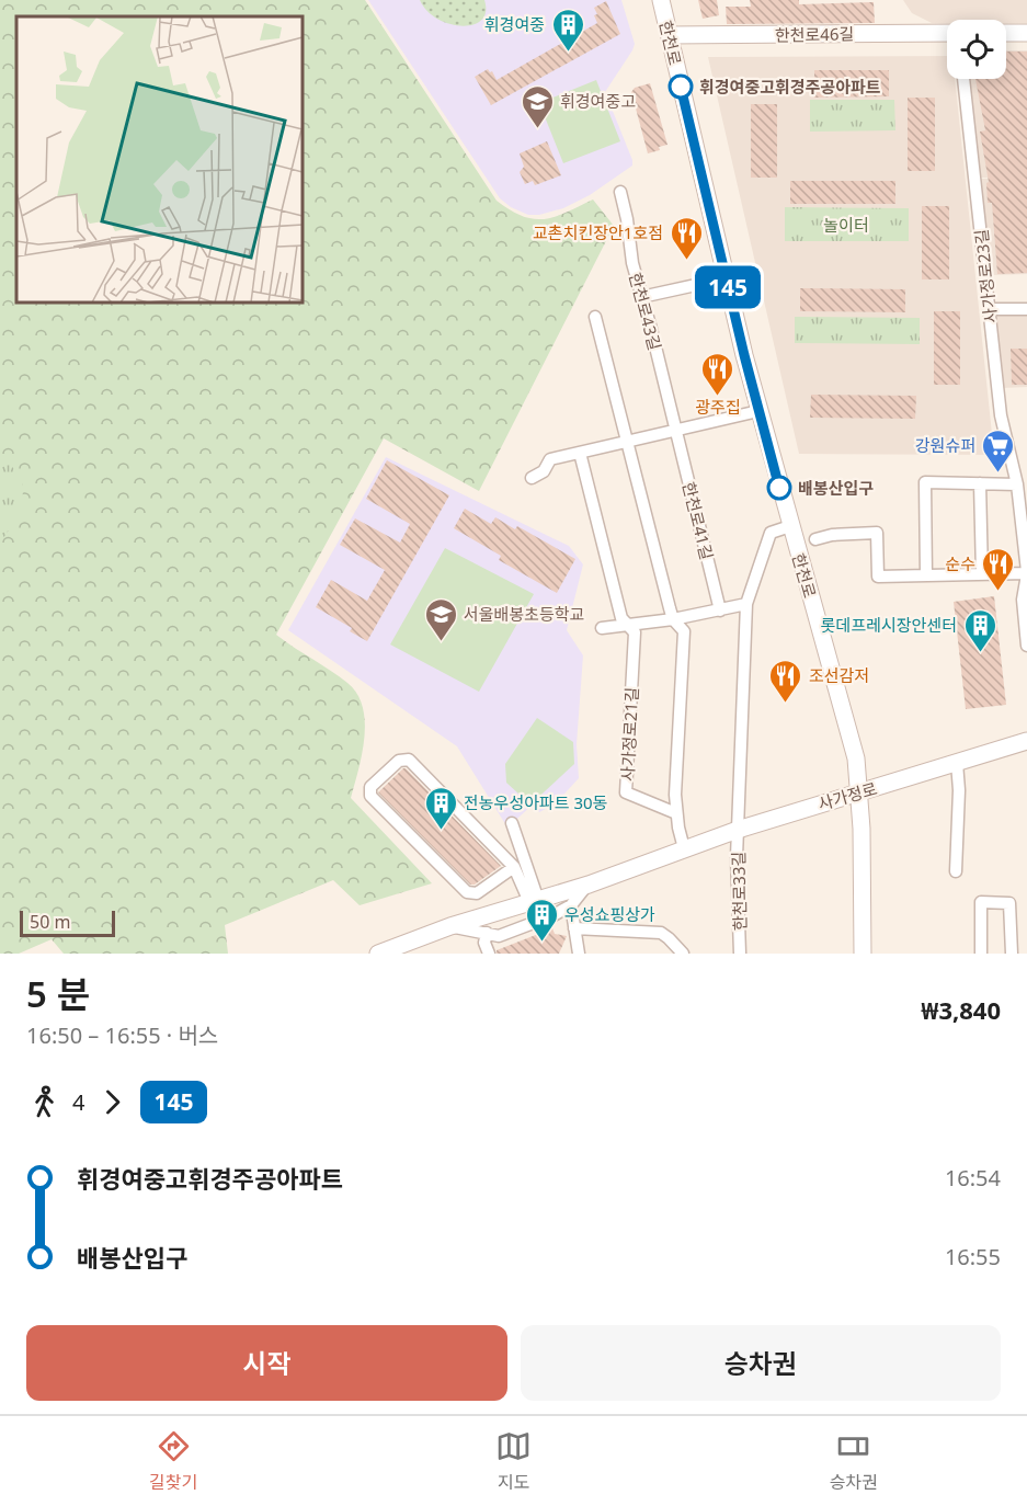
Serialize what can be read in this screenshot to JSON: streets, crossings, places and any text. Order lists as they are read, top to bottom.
{
  "streets": {
    "main road": ["한천로46길", "한천로", "사가정로"],
    "street": [
      "사가정로23길",
      "한천로43길",
      "한천로41길",
      "사가정로21길",
      "한천로33길"
    ]
  },
  "crossings": [
    ["한천로46길", "한천로"],
    ["한천로", "사가정로"],
    ["한천로43길", "한천로41길"],
    ["사가정로", "한천로33길"]
  ],
  "parks": ["놀이터"],
  "places": {
    "building": [
      "휘경여중",
      "롯데프레시장안센터",
      "전농우성아파트 30동",
      "우성쇼핑상가"
    ],
    "other": ["휘경여중고휘경주공아파트", "배봉산입구"],
    "school or university": ["휘경여중고", "서울배봉초등학교"],
    "restaurant": [
      "교촌치킨장안1호점",
      "광주집",
      "순수",
      "조선감저"
    ],
    "supermarket": ["강원슈퍼"]
  },
  "lines": ["bus line 145"],
  "scale_bar": "50 m",
  "page": {
    "on_map": "145",
    "scale": "50 m",
    "heading": ["5 분", "16:50 – 16:55 · 버스", "₩3,840"],
    "legs": ["4", "145"],
    "list": [
      {
        "name": "휘경여중고휘경주공아파트",
        "value": "16:54"
      },
      {
        "name": "배봉산입구",
        "value": "16:55"
      }
    ],
    "buttons": ["시작", "승차권"],
    "tabs": ["길찾기", "지도", "승차권"]
  }
}
